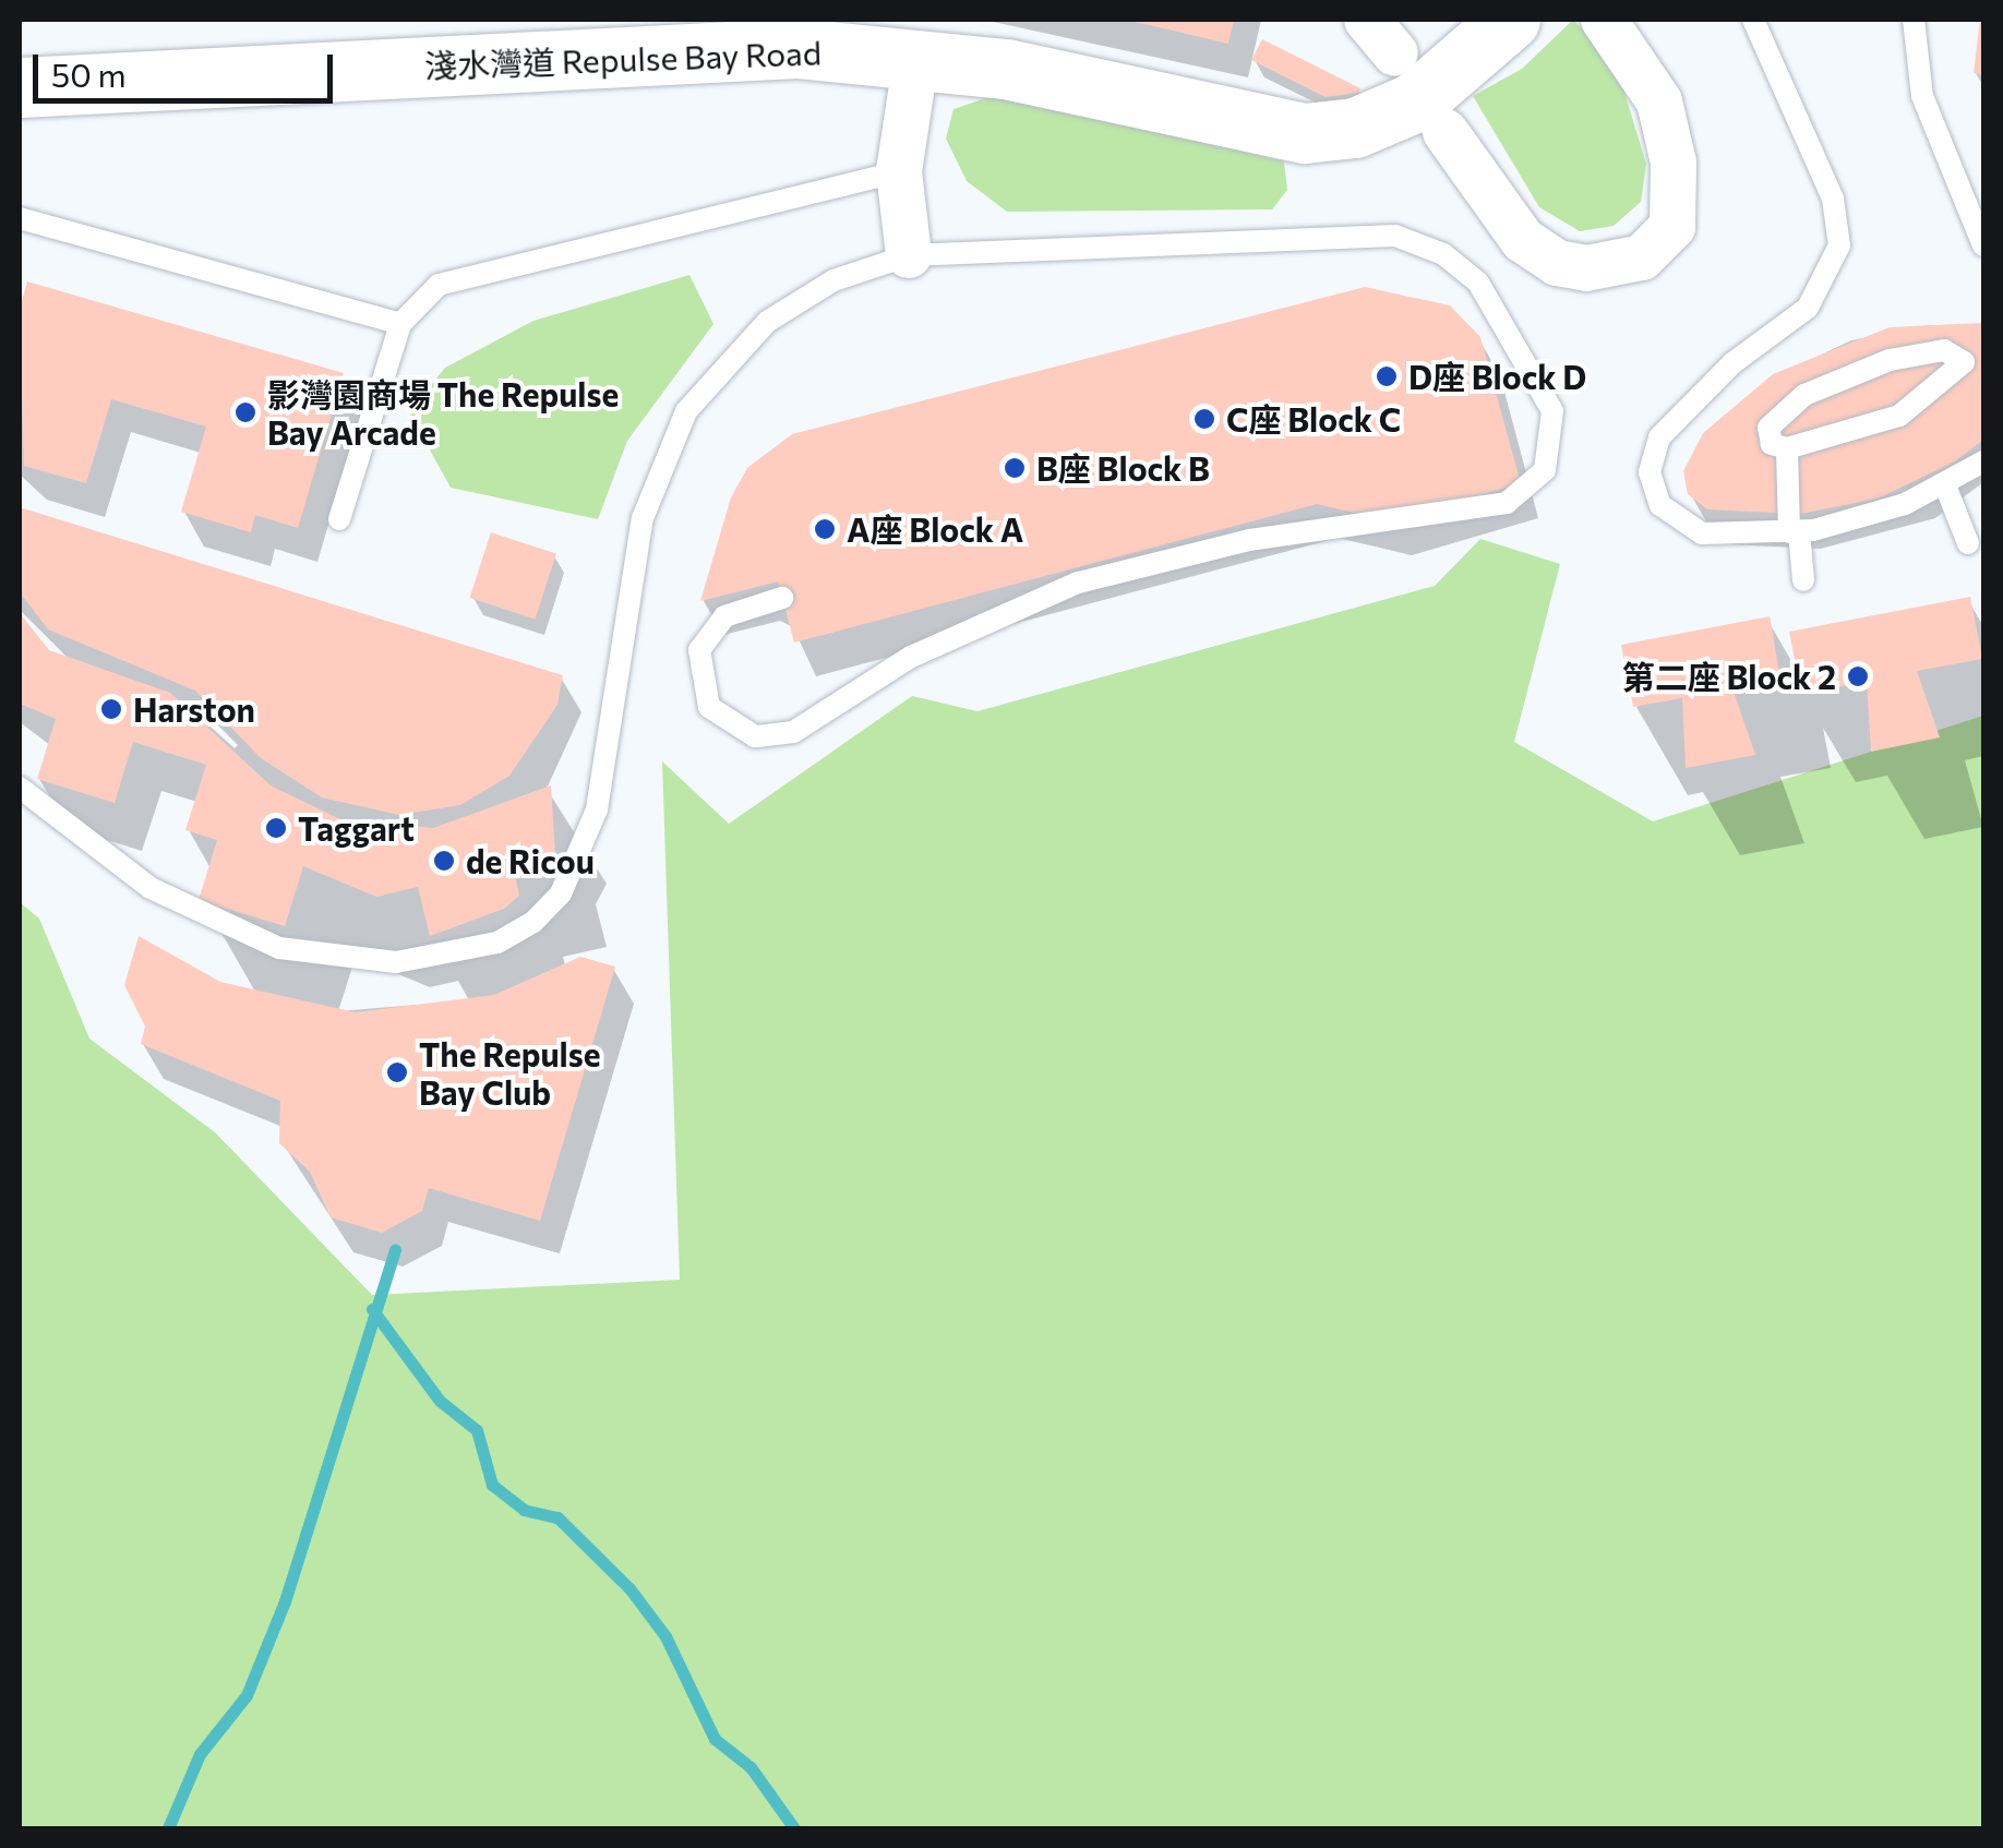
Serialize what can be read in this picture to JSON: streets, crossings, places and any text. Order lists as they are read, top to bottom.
{
  "streets": {
    "main road": ["淺水灣道 Repulse Bay Road"]
  },
  "places": [
    "D座 Block D",
    "影灣園商場 The Repulse Bay Arcade",
    "C座 Block C",
    "B座 Block B",
    "A座 Block A",
    "第二座 Block 2",
    "Harston",
    "Taggart",
    "de Ricou",
    "The Repulse Bay Club"
  ],
  "scale_bar": "50 m"
}
